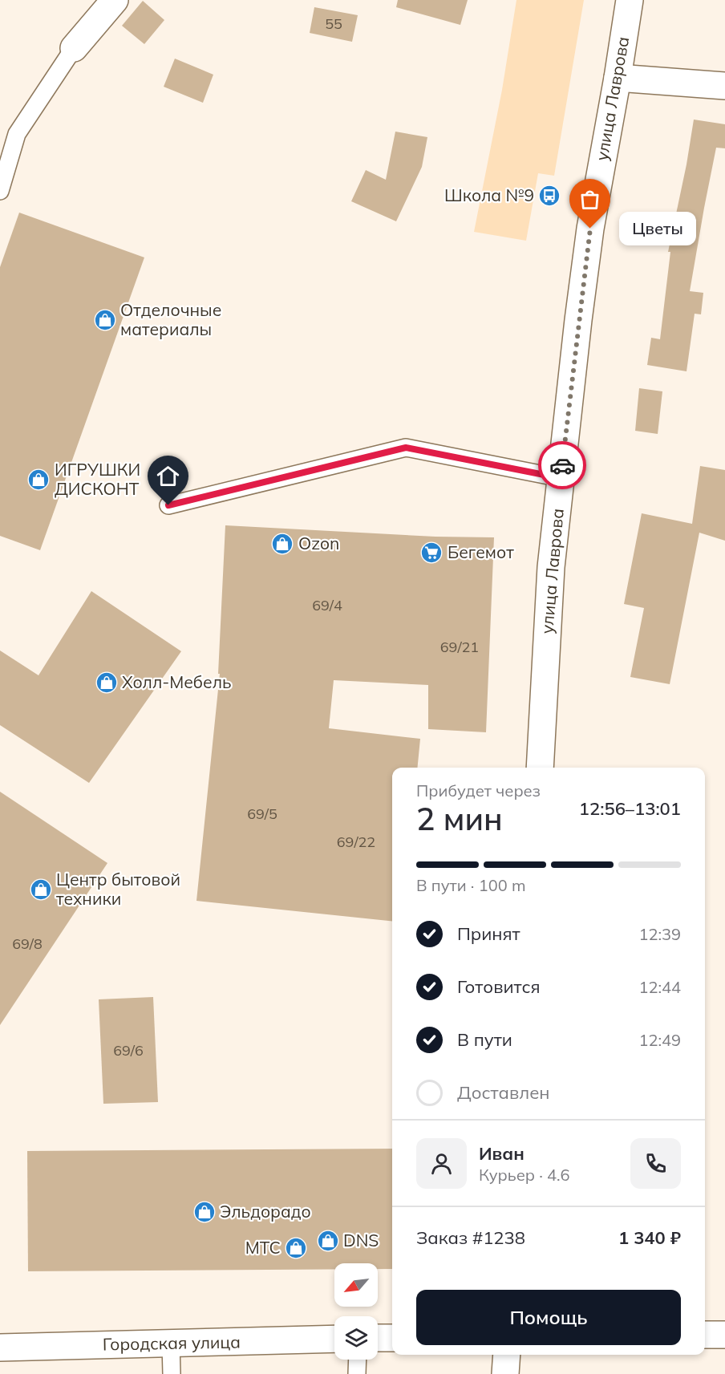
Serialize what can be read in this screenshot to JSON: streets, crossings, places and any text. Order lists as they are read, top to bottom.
{
  "streets": {
    "main road": ["улица Лаврова", "Городская улица"]
  },
  "places": {
    "bus stop": ["Школа №9"],
    "other": ["Цветы"],
    "shop": [
      "Отделочные материалы",
      "ИГРУШКИ ДИСКОНТ",
      "Ozon",
      "Холл-Мебель",
      "Центр бытовой техники",
      "Эльдорадо",
      "DNS",
      "МТС"
    ],
    "supermarket": ["Бегемот"]
  },
  "house_numbers": [
    "55",
    "69/4",
    "69/21",
    "69/5",
    "69/22",
    "69/8",
    "69/6"
  ],
  "north": "bottom left",
  "page": {
    "bubble": "Цветы",
    "heading": ["2 мин", "Прибудет через", "12:56–13:01"],
    "panel": [
      "Иван",
      "Курьер · 4.6",
      "Заказ #1238",
      "1 340 ₽"
    ],
    "bar": "В пути · 100 m",
    "list": [
      ["Принят", "12:39"],
      ["Готовится", "12:44"],
      ["В пути", "12:49"],
      "Доставлен"
    ],
    "buttons": "Помощь"
  }
}
